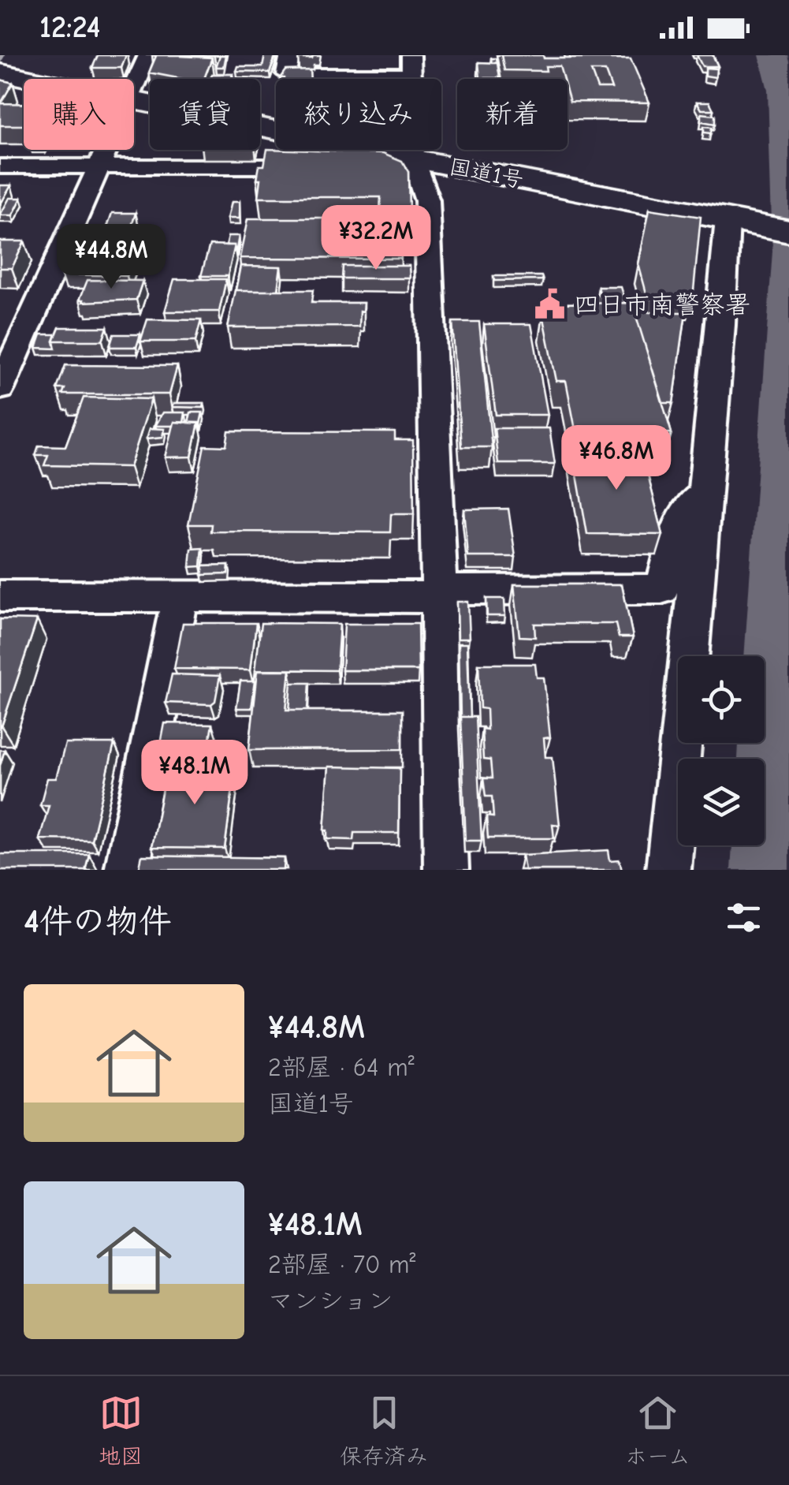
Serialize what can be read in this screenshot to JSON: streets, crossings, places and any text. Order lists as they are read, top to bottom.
{
  "streets": {
    "highway": ["国道1号"]
  },
  "places": {
    "public building": ["四日市南警察署"]
  },
  "page": {
    "status": "12:24",
    "chip": [
      "購入",
      "賃貸",
      "絞り込み",
      "新着"
    ],
    "price": [
      "¥32.2M",
      "¥44.8M",
      "¥46.8M",
      "¥48.1M"
    ],
    "heading": "4件の物件",
    "list": [
      {
        "name": "¥44.8M",
        "note": "2部屋 · 64 m² · 国道1号"
      },
      {
        "name": "¥48.1M",
        "note": "2部屋 · 70 m² · マンション"
      }
    ],
    "tabs": ["地図", "保存済み", "ホーム"]
  }
}
